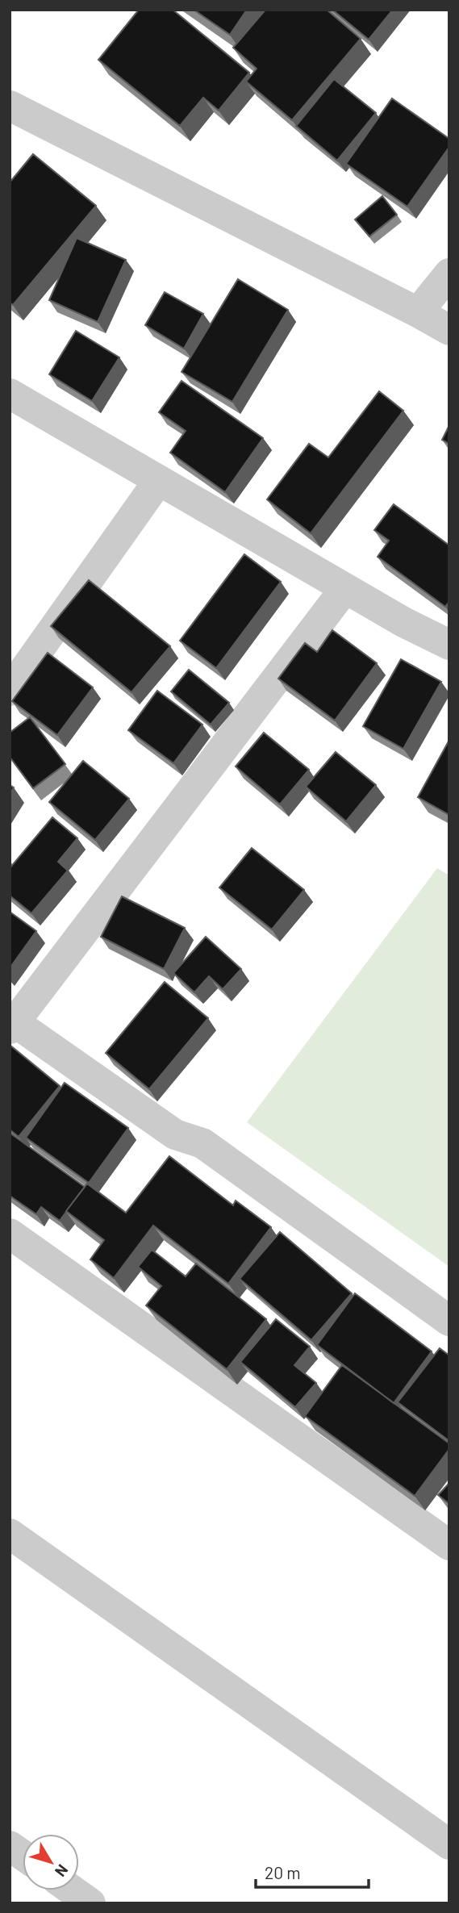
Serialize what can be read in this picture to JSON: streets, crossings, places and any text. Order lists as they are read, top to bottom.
{
  "scale_bar": "20 m",
  "north": "bottom right"
}
